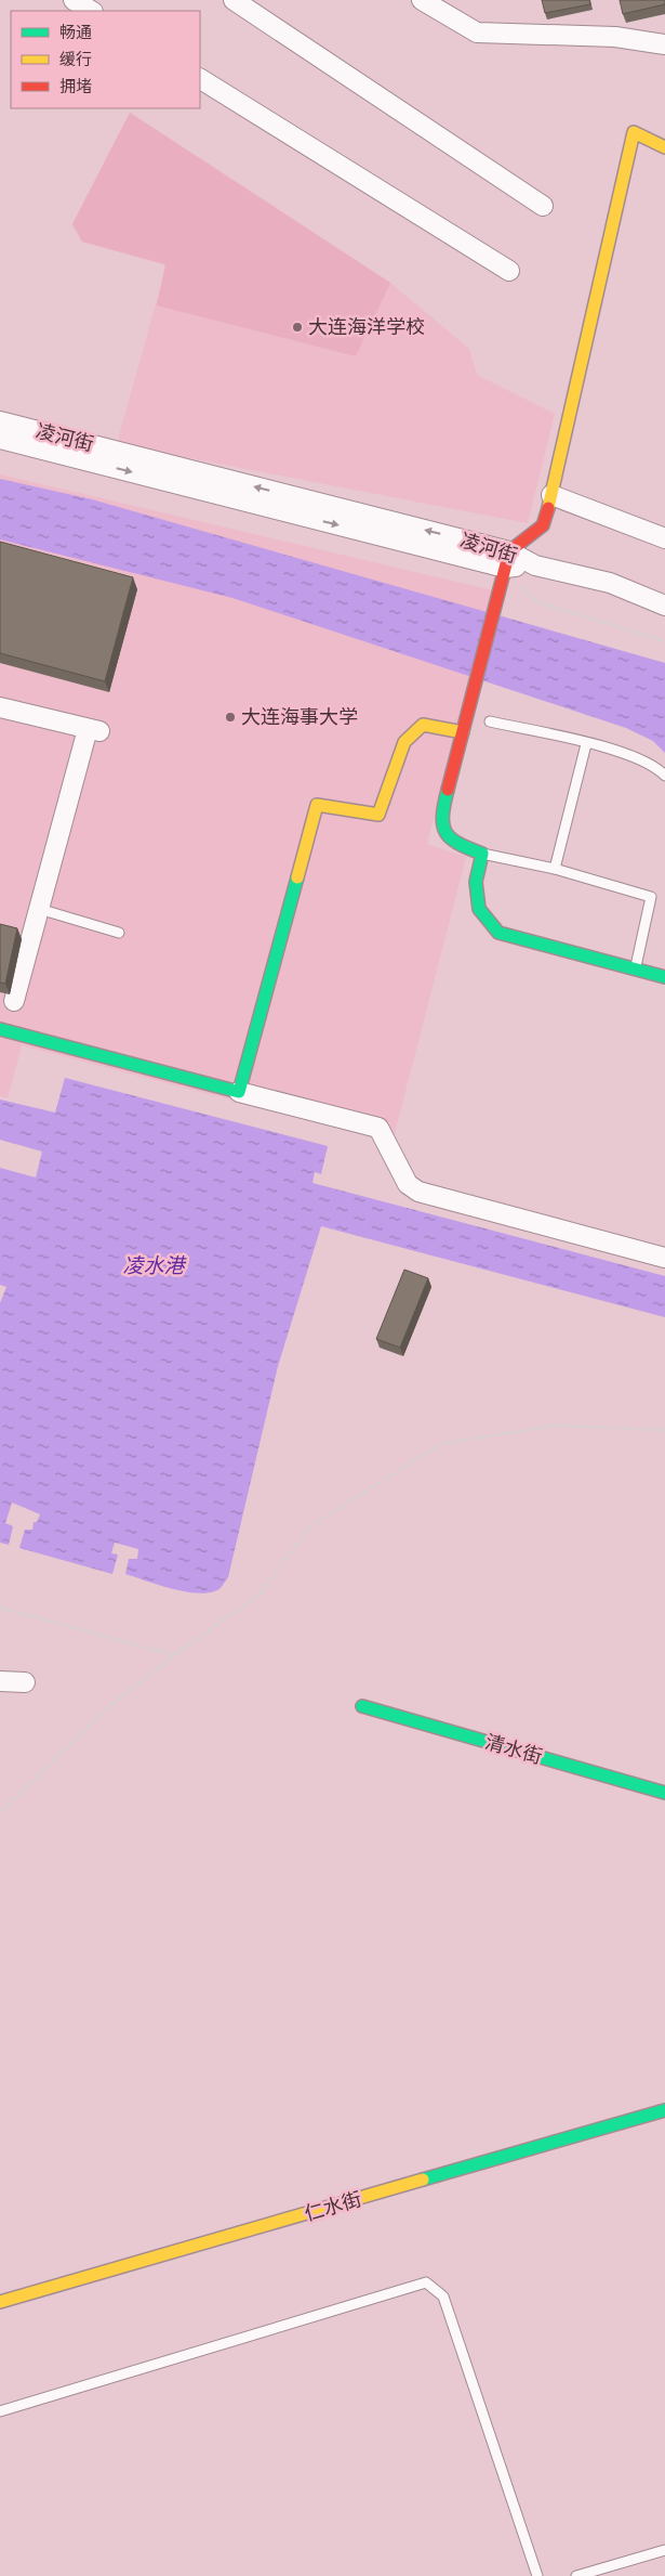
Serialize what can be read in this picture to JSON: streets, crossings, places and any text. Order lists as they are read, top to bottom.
{
  "streets": {
    "street": ["凌河街", "清水街", "仁水街"]
  },
  "water": ["凌水港"],
  "places": ["大连海洋学校", "大连海事大学"],
  "legend": ["畅通", "缓行", "拥堵"]
}
